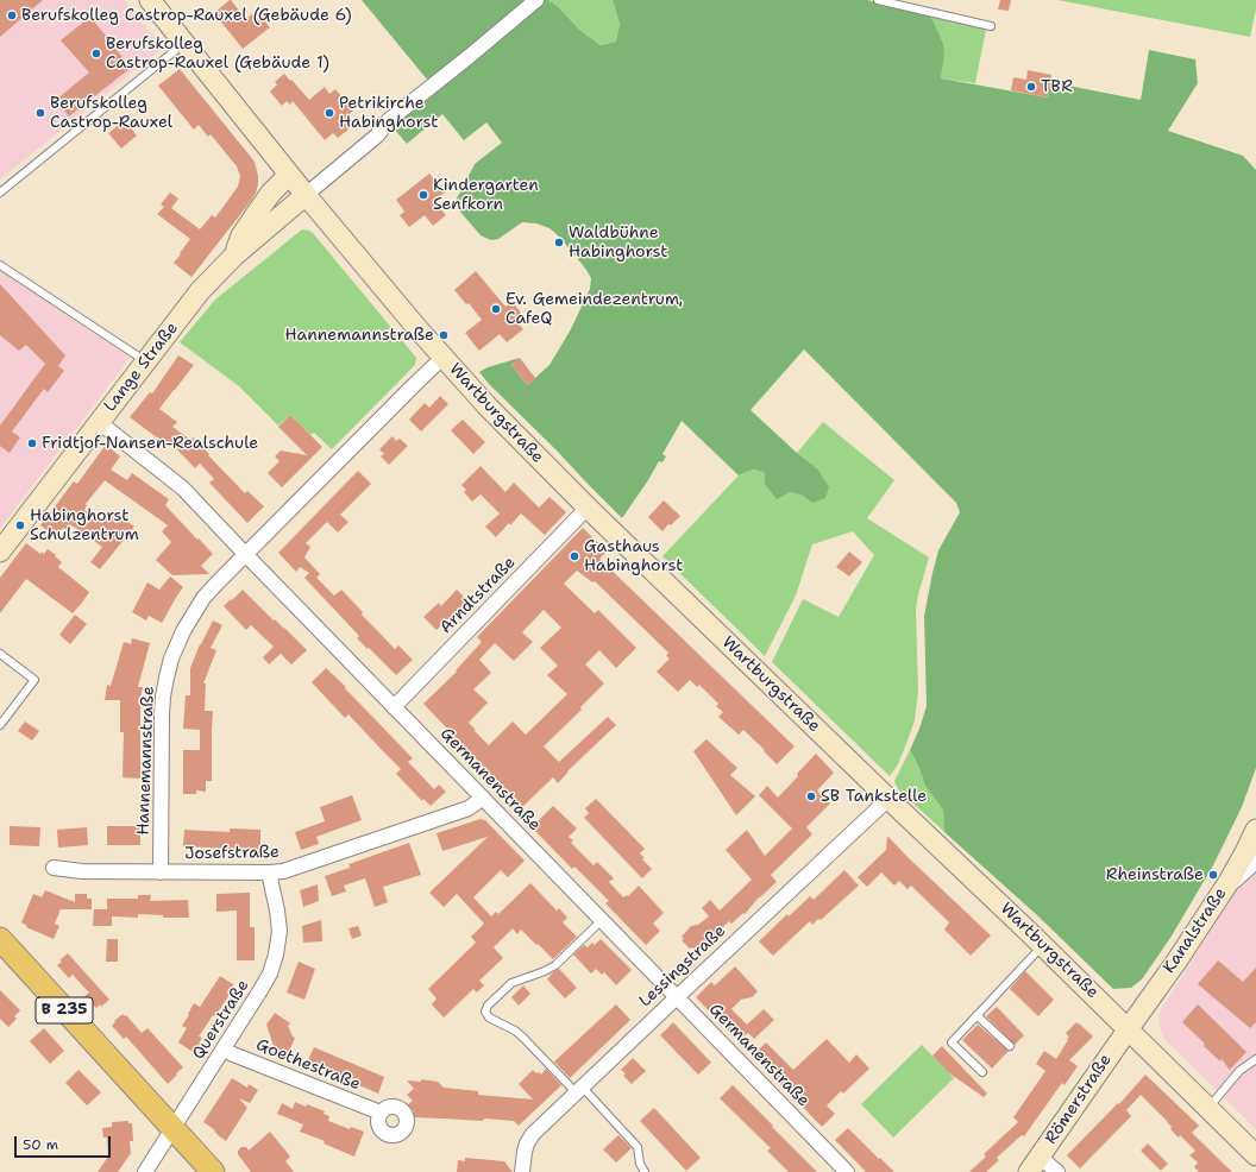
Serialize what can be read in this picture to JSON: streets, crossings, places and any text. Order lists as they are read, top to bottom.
{
  "streets": {
    "main road": [
      "Lange Straße",
      "Wartburgstraße",
      "Kanalstraße",
      "B 235",
      "Römerstraße"
    ],
    "street": [
      "Arndtstraße",
      "Hannemannstraße",
      "Germanenstraße",
      "Josefstraße",
      "Lessingstraße",
      "Querstraße",
      "Goethestraße"
    ]
  },
  "crossings": [
    ["Lange Straße", "Wartburgstraße"],
    ["Lange Straße", "Germanenstraße"],
    ["Wartburgstraße", "Arndtstraße"],
    ["Wartburgstraße", "Hannemannstraße"],
    ["Wartburgstraße", "Kanalstraße"],
    ["Wartburgstraße", "Lessingstraße"],
    ["Wartburgstraße", "Römerstraße"],
    ["Arndtstraße", "Germanenstraße"],
    ["Hannemannstraße", "Germanenstraße"],
    ["Hannemannstraße", "Josefstraße"],
    ["Germanenstraße", "Josefstraße"],
    ["Germanenstraße", "Lessingstraße"],
    ["Josefstraße", "Querstraße"],
    ["Kanalstraße", "Römerstraße"],
    ["B 235", "Querstraße"],
    ["Querstraße", "Goethestraße"]
  ],
  "places": [
    "Berufskolleg Castrop-Rauxel (Gebäude 6)",
    "Berufskolleg Castrop-Rauxel (Gebäude 1)",
    "TBR",
    "Berufskolleg Castrop-Rauxel",
    "Petrikirche Habinghorst",
    "Kindergarten Senfkorn",
    "Waldbühne Habinghorst",
    "Ev. Gemeindezentrum, CafeQ",
    "Hannemannstraße",
    "Fridtjof-Nansen-Realschule",
    "Habinghorst Schulzentrum",
    "Gasthaus Habinghorst",
    "SB Tankstelle",
    "Rheinstraße"
  ],
  "scale_bar": "50 m"
}
